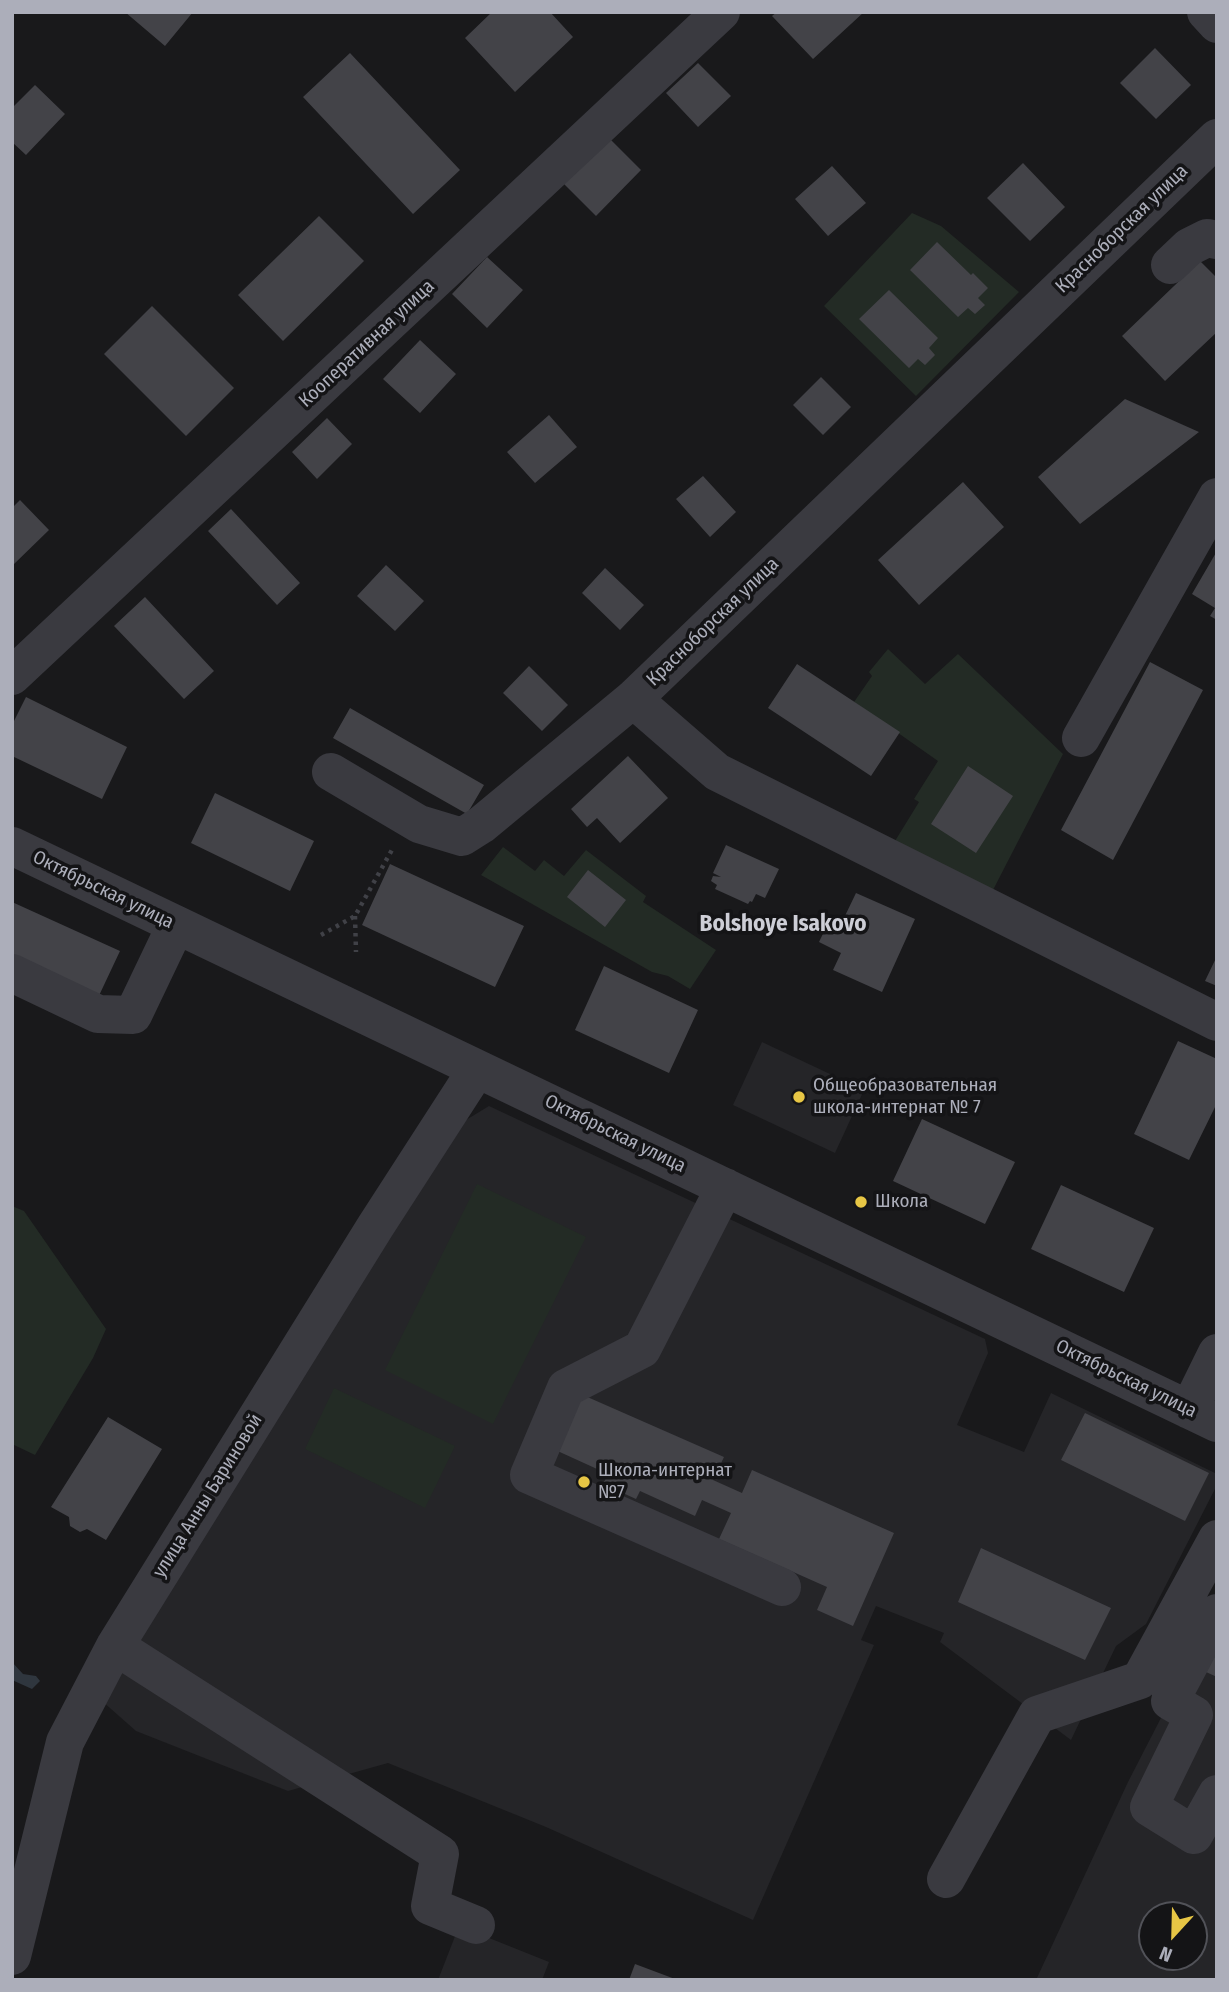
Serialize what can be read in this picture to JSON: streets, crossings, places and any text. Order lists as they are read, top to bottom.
{
  "streets": {
    "street": [
      "Красноборская улица",
      "Кооперативная улица",
      "Октябрьская улица",
      "улица Анны Бариновой"
    ]
  },
  "crossings": [
    ["Октябрьская улица", "улица Анны Бариновой"]
  ],
  "districts": ["Bolshoye Isakovo"],
  "places": ["Общеобразовательная школа-интернат № 7", "Школа", "Школа-интернат №7"],
  "north": "bottom"
}
